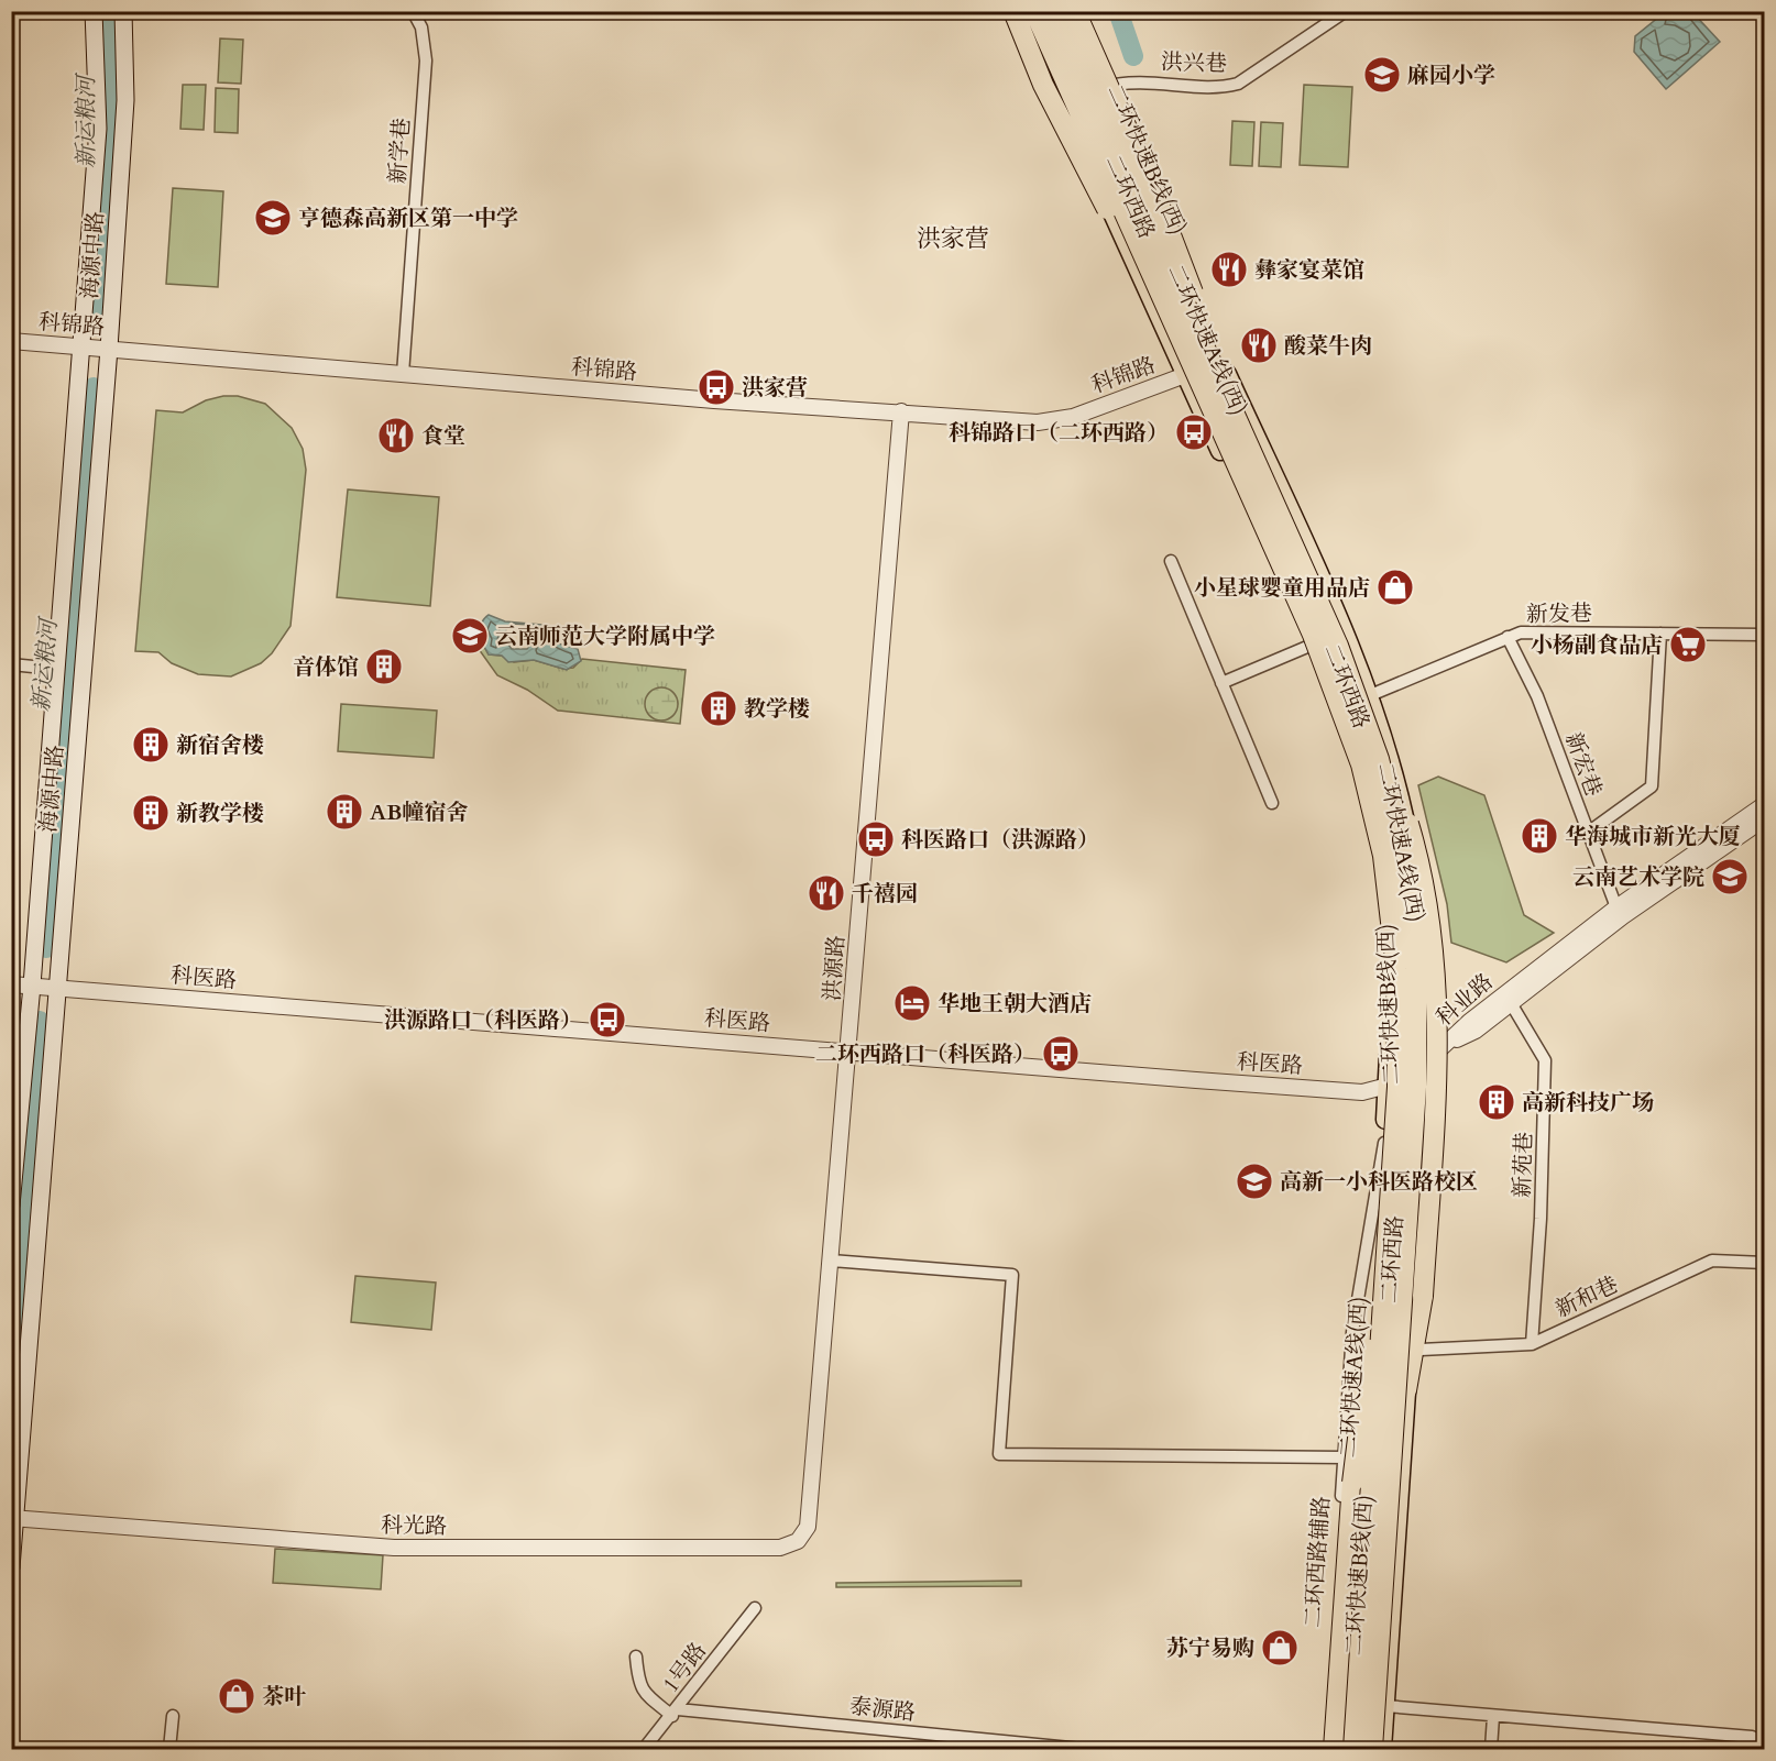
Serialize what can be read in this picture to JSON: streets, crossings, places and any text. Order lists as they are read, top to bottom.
{
  "streets": {
    "highway": ["二环快速B线(西)", "二环快速A线(西)"],
    "main road": ["二环西路", "海源中路"],
    "street": [
      "洪兴巷",
      "新学巷",
      "科锦路",
      "新发巷",
      "新宏巷",
      "洪源路",
      "科医路",
      "科业路",
      "新苑巷",
      "新和巷",
      "科光路",
      "二环西路辅路",
      "1号路",
      "泰源路"
    ]
  },
  "crossings": [
    ["洪兴巷", "二环西路"],
    ["新学巷", "科锦路"],
    ["二环西路", "科锦路"],
    ["二环西路", "新发巷"],
    ["二环西路", "科医路"],
    ["二环西路", "二环西路辅路"],
    ["海源中路", "科锦路"],
    ["海源中路", "科医路"],
    ["海源中路", "科光路"],
    ["科锦路", "洪源路"],
    ["新发巷", "新宏巷"],
    ["新宏巷", "科业路"],
    ["洪源路", "科医路"],
    ["洪源路", "科光路"],
    ["科医路", "科业路"],
    ["科业路", "新苑巷"],
    ["新苑巷", "新和巷"],
    ["1号路", "泰源路"]
  ],
  "districts": ["洪家营"],
  "water": ["新运粮河"],
  "places": {
    "school or university": [
      "麻园小学",
      "亨德森高新区第一中学",
      "云南师范大学附属中学",
      "云南艺术学院",
      "高新一小科医路校区"
    ],
    "restaurant": [
      "彝家宴菜馆",
      "酸菜牛肉",
      "食堂",
      "千禧园"
    ],
    "bus stop": [
      "洪家营",
      "科锦路口（二环西路）",
      "科医路口（洪源路）",
      "洪源路口（科医路）",
      "二环西路口（科医路）"
    ],
    "shop": ["小星球婴童用品店", "苏宁易购", "茶叶"],
    "supermarket": ["小杨副食品店"],
    "building": [
      "音体馆",
      "教学楼",
      "新宿舍楼",
      "AB幢宿舍",
      "新教学楼",
      "华海城市新光大厦",
      "高新科技广场"
    ],
    "hotel": ["华地王朝大酒店"]
  }
}
